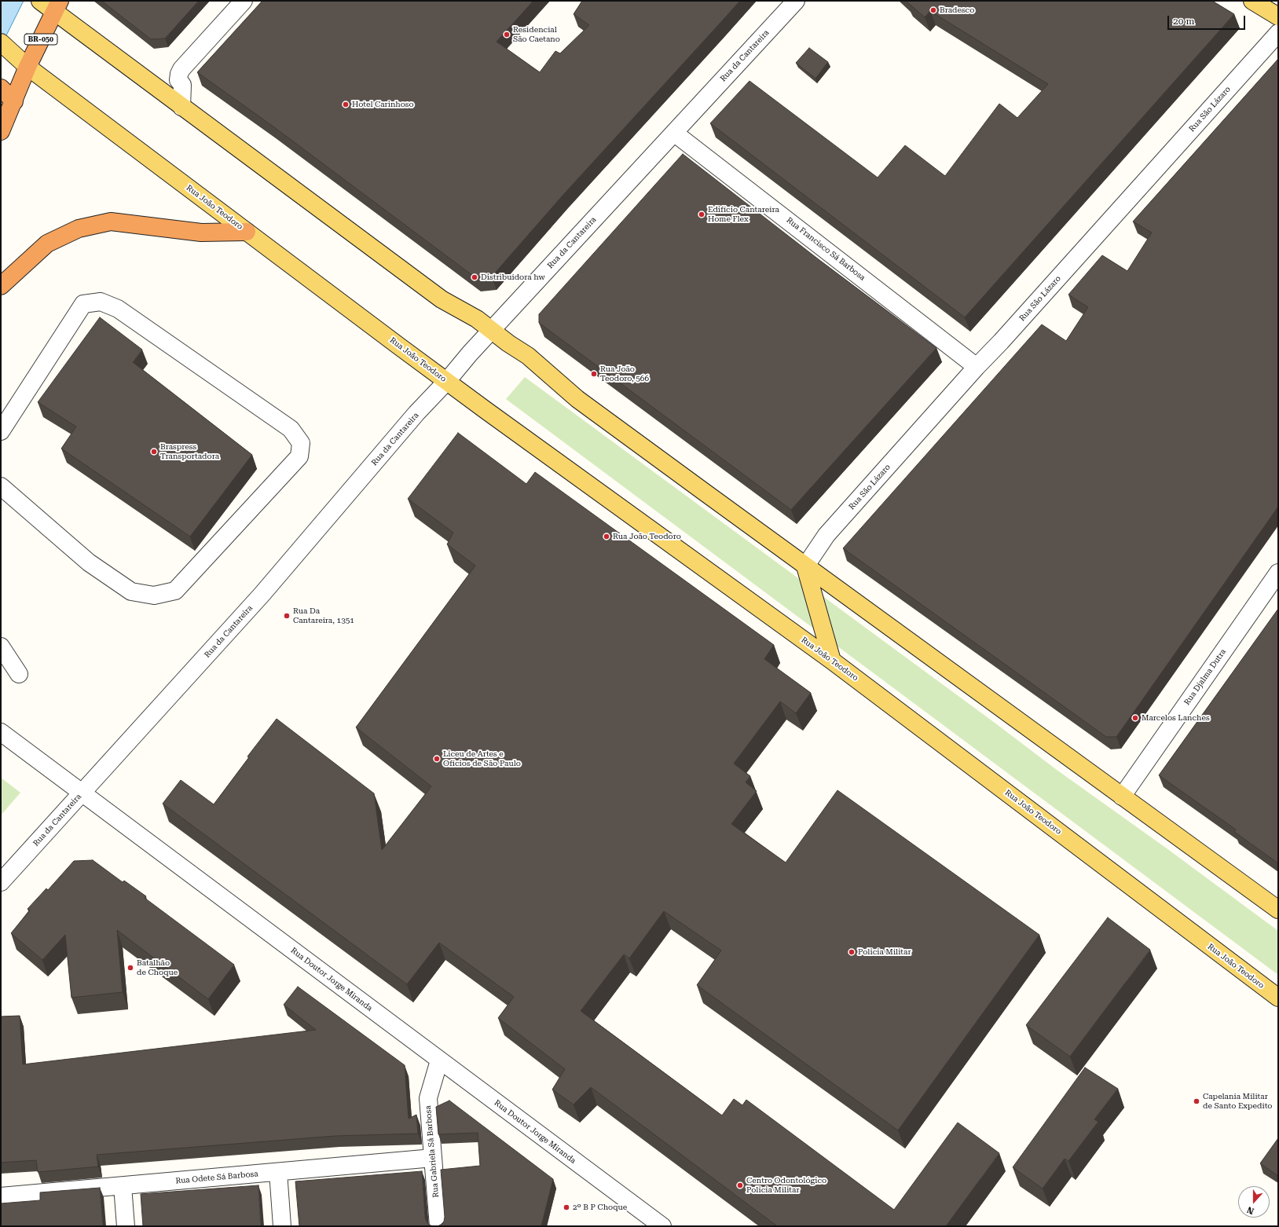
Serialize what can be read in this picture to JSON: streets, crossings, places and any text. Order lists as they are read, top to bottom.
{
  "streets": {
    "highway": ["BR-050"],
    "main road": ["Rua João Teodoro"],
    "street": [
      "Rua da Cantareira",
      "Rua São Lázaro",
      "Rua Francisco Sá Barbosa",
      "Rua Djalma Dutra",
      "Rua Doutor Jorge Miranda",
      "Rua Gabriela Sá Barbosa",
      "Rua Odete Sá Barbosa"
    ]
  },
  "crossings": [
    ["BR-050", "Rua João Teodoro"],
    ["Rua da Cantareira", "Rua João Teodoro"],
    ["Rua da Cantareira", "Rua Francisco Sá Barbosa"],
    ["Rua da Cantareira", "Rua Doutor Jorge Miranda"],
    ["Rua São Lázaro", "Rua Francisco Sá Barbosa"],
    ["Rua Doutor Jorge Miranda", "Rua Gabriela Sá Barbosa"],
    ["Rua Gabriela Sá Barbosa", "Rua Odete Sá Barbosa"]
  ],
  "places": [
    "Bradesco",
    "Residencial São Caetano",
    "Hotel Carinhoso",
    "Edifício Cantareira Home Flex",
    "Distribuidora hw",
    "Rua João Teodoro, 566",
    "Braspress Transportadora",
    "Rua João Teodoro",
    "Rua Da Cantareira, 1351",
    "Marcelos Lanches",
    "Liceu de Artes e Ofícios de São Paulo",
    "Policia Militar",
    "Batalhão de Choque",
    "Capelania Militar de Santo Expedito",
    "Centro Odontológico Policia Militar",
    "2º B P Choque"
  ],
  "scale_bar": "20 m",
  "north": "bottom"
}
